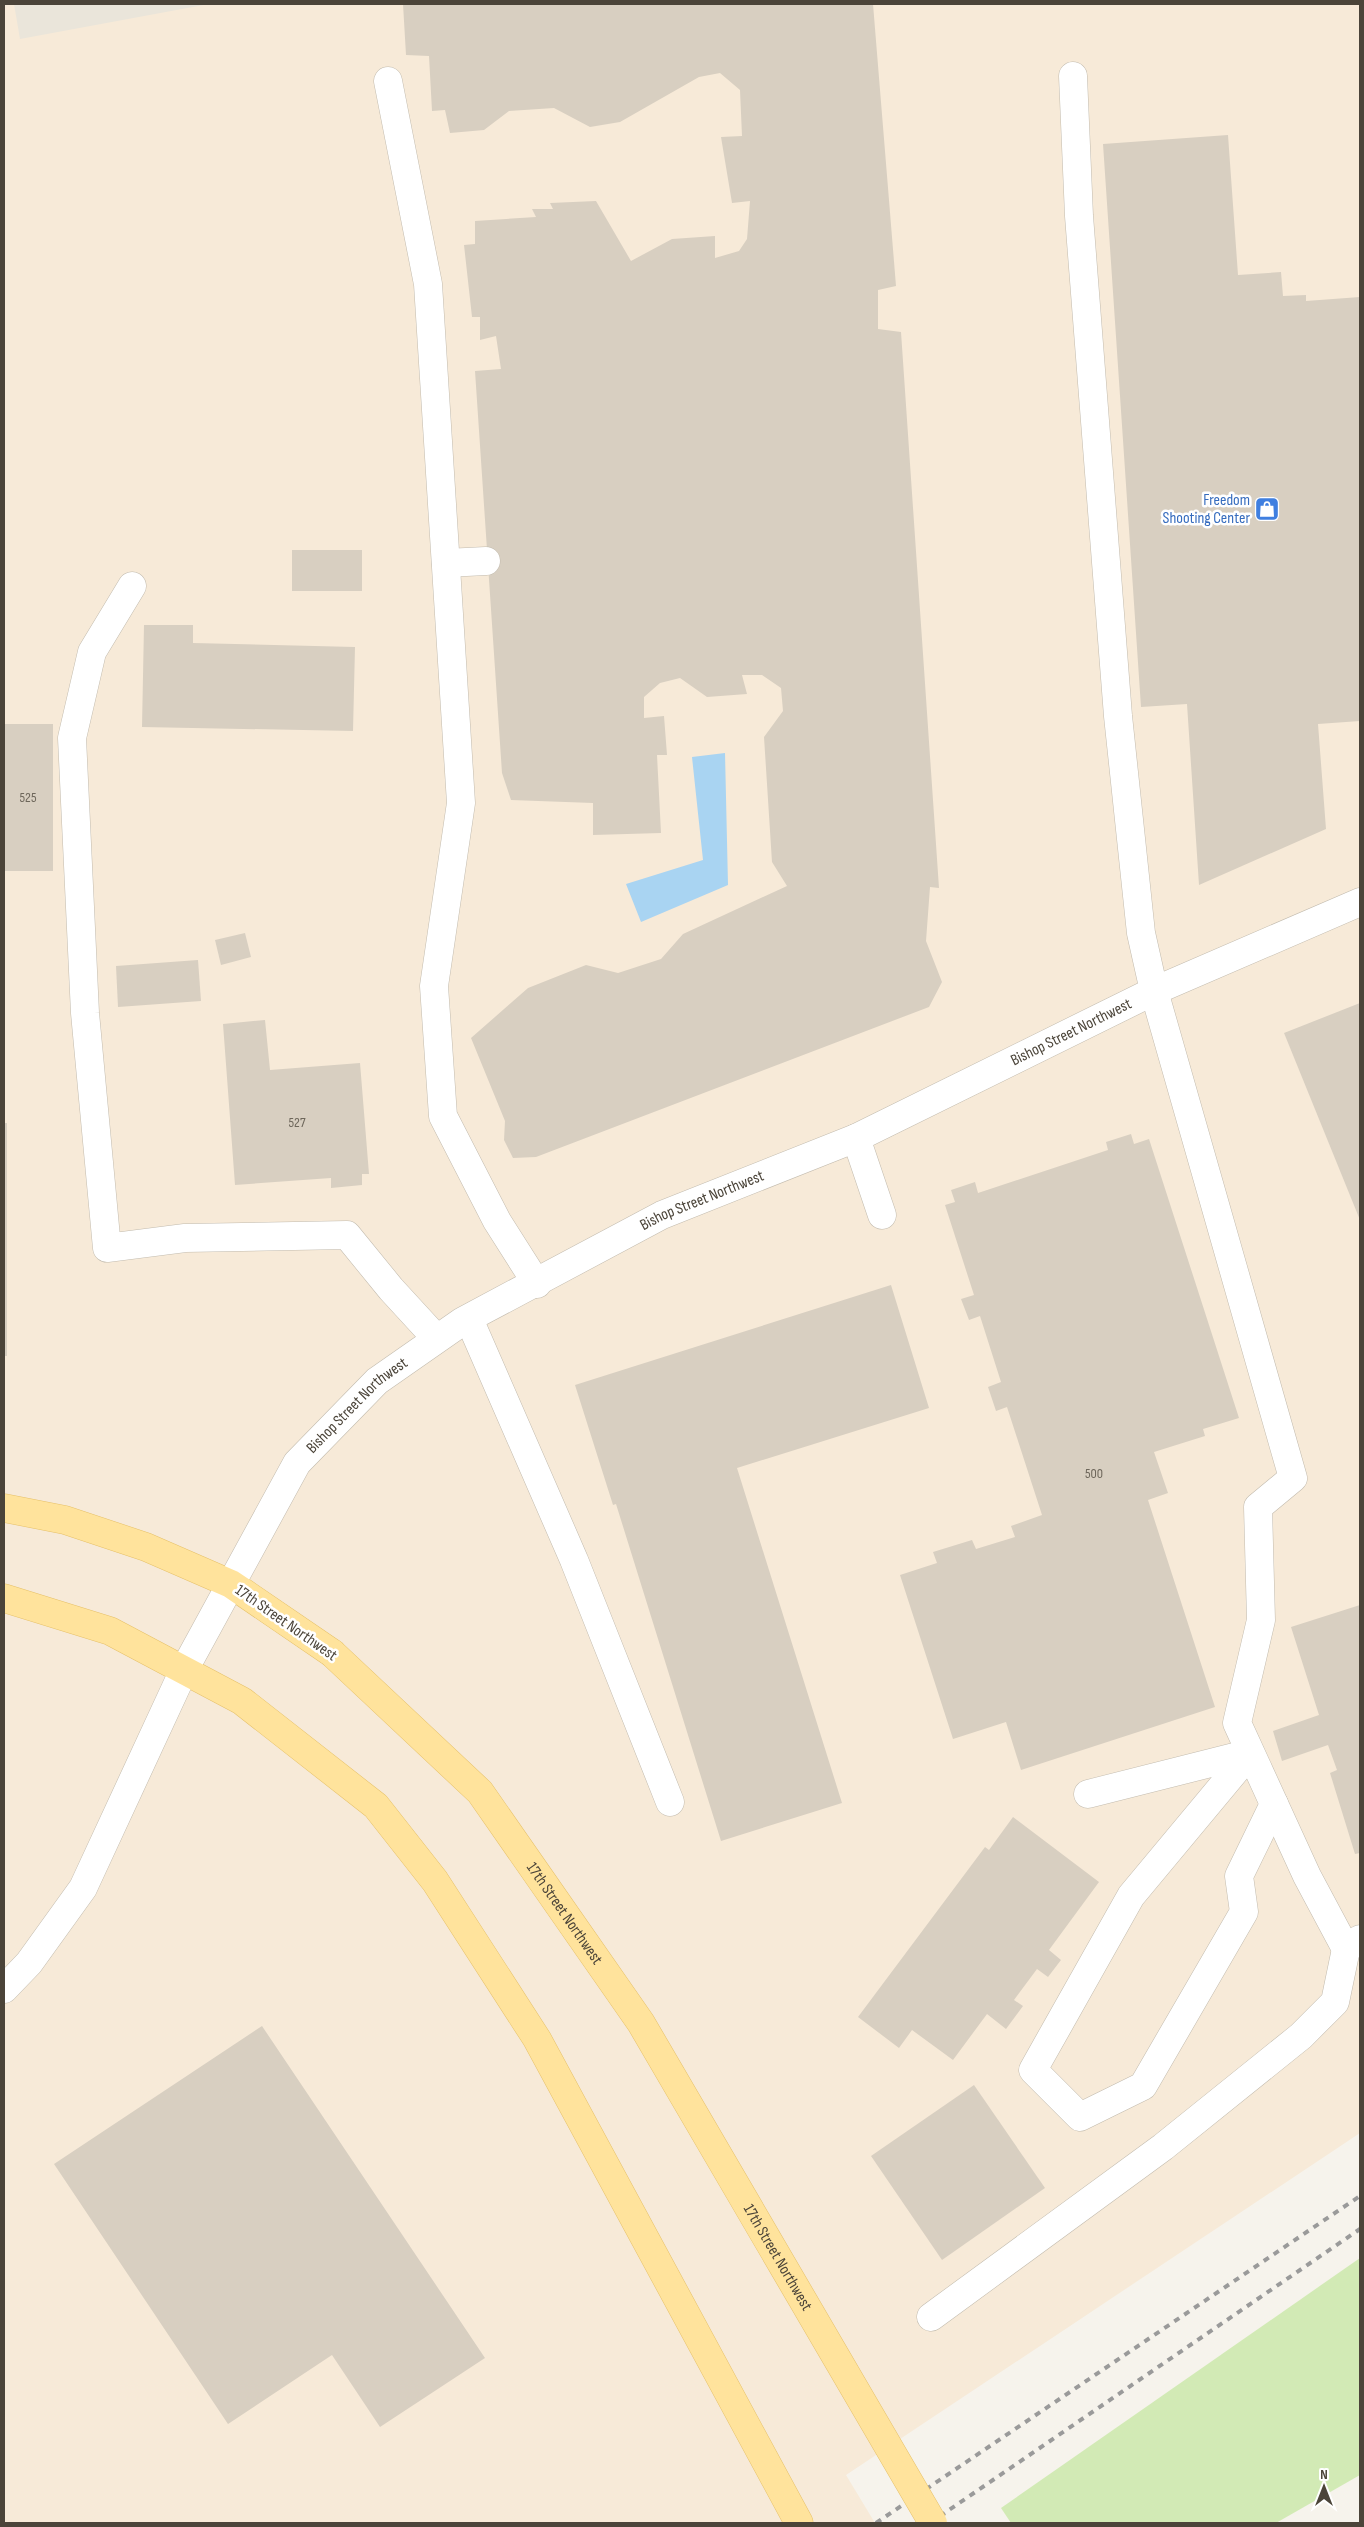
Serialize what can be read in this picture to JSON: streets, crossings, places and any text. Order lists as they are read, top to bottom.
{
  "streets": {
    "main road": ["17th Street Northwest"],
    "street": ["Bishop Street Northwest"]
  },
  "crossings": [
    ["Bishop Street Northwest", "17th Street Northwest"]
  ],
  "places": {
    "shop": ["Freedom Shooting Center"]
  },
  "house_numbers": ["525", "527", "500"],
  "north": "top"
}
